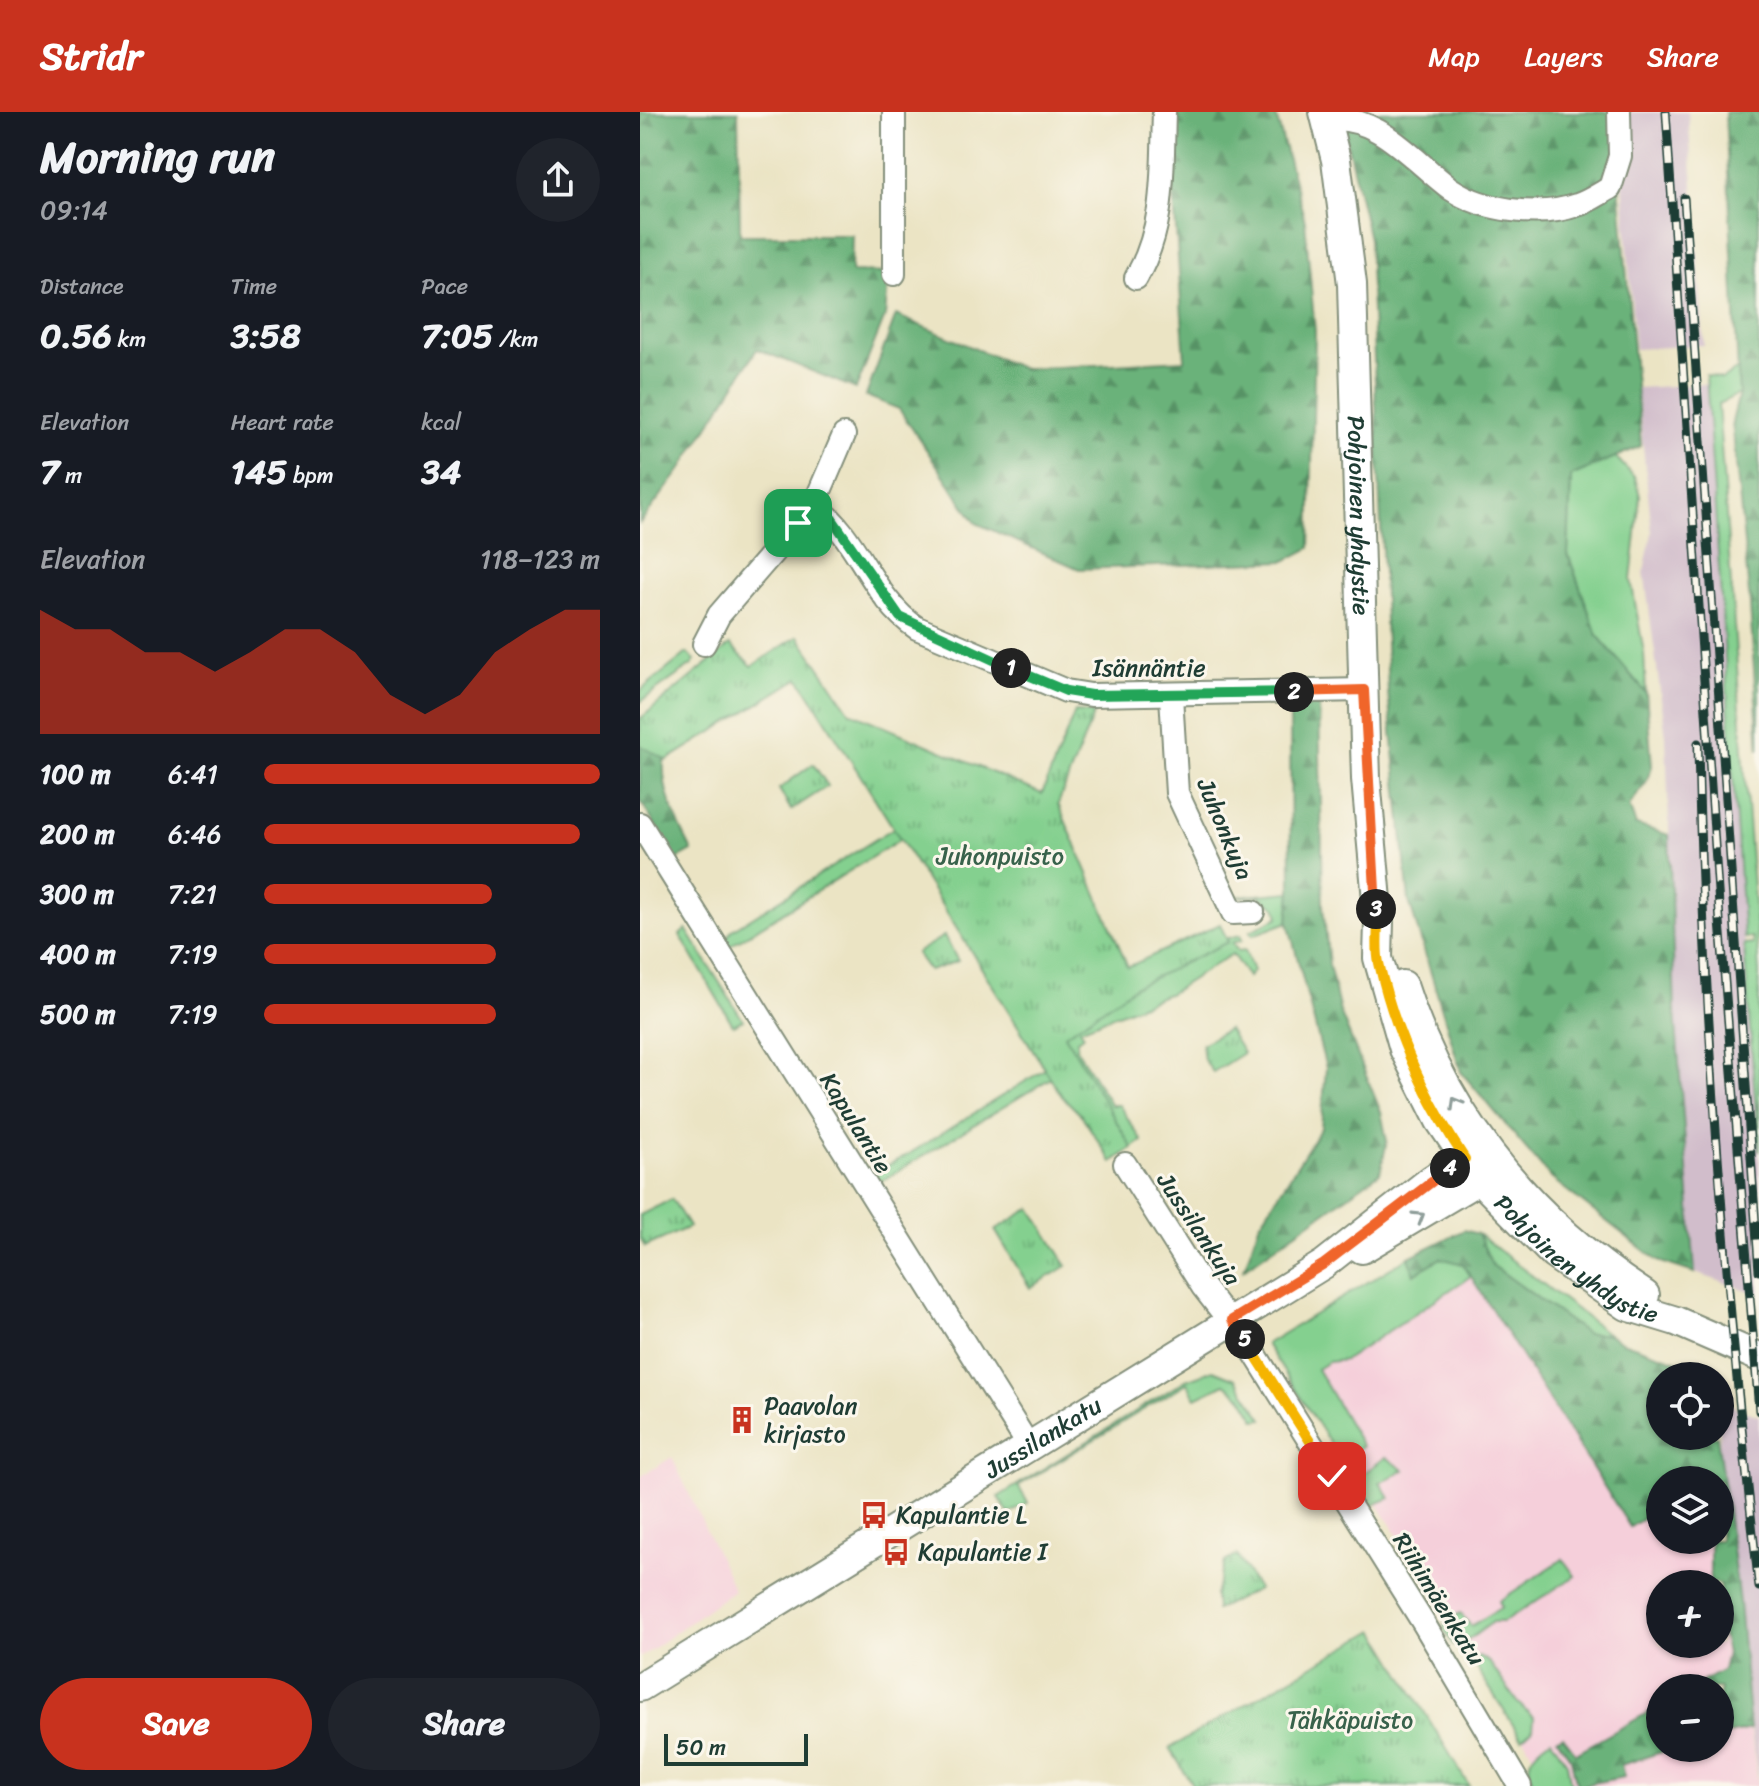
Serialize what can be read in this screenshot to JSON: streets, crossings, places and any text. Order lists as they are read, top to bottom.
{
  "streets": {
    "main road": ["Pohjoinen yhdystie", "Jussilankatu"],
    "street": [
      "Isännäntie",
      "Juhonkuja",
      "Kapulantie",
      "Jussilankuja",
      "Riihimäenkatu"
    ]
  },
  "crossings": [
    ["Pohjoinen yhdystie", "Isännäntie"],
    ["Pohjoinen yhdystie", "Jussilankatu"],
    ["Isännäntie", "Juhonkuja"],
    ["Kapulantie", "Jussilankatu"],
    ["Jussilankuja", "Jussilankatu"],
    ["Jussilankuja", "Riihimäenkatu"],
    ["Jussilankatu", "Riihimäenkatu"]
  ],
  "parks": ["Juhonpuisto", "Tähkäpuisto"],
  "places": {
    "building": ["Paavolan kirjasto"],
    "bus stop": ["Kapulantie L", "Kapulantie I"]
  },
  "scale_bar": "50 m",
  "page": {
    "header": "Stridr",
    "nav": ["Map", "Layers", "Share"],
    "heading": ["Morning run", "09:14"],
    "stats": [
      ["Distance", "0.56 km"],
      ["Time", "3:58"],
      ["Pace", "7:05 /km"],
      ["Elevation", "7 m"],
      ["Heart rate", "145 bpm"],
      ["kcal", "34"]
    ],
    "chart": ["Elevation", "118–123 m"],
    "pins": [
      "1",
      "2",
      "3",
      "4",
      "5"
    ],
    "list": [
      {
        "name": "100 m",
        "note": "6:41"
      },
      {
        "name": "200 m",
        "note": "6:46"
      },
      {
        "name": "300 m",
        "note": "7:21"
      },
      {
        "name": "400 m",
        "note": "7:19"
      },
      {
        "name": "500 m",
        "note": "7:19"
      }
    ],
    "map_buttons": ["+", "−"],
    "buttons": ["Save", "Share"],
    "scale": "50 m"
  }
}
